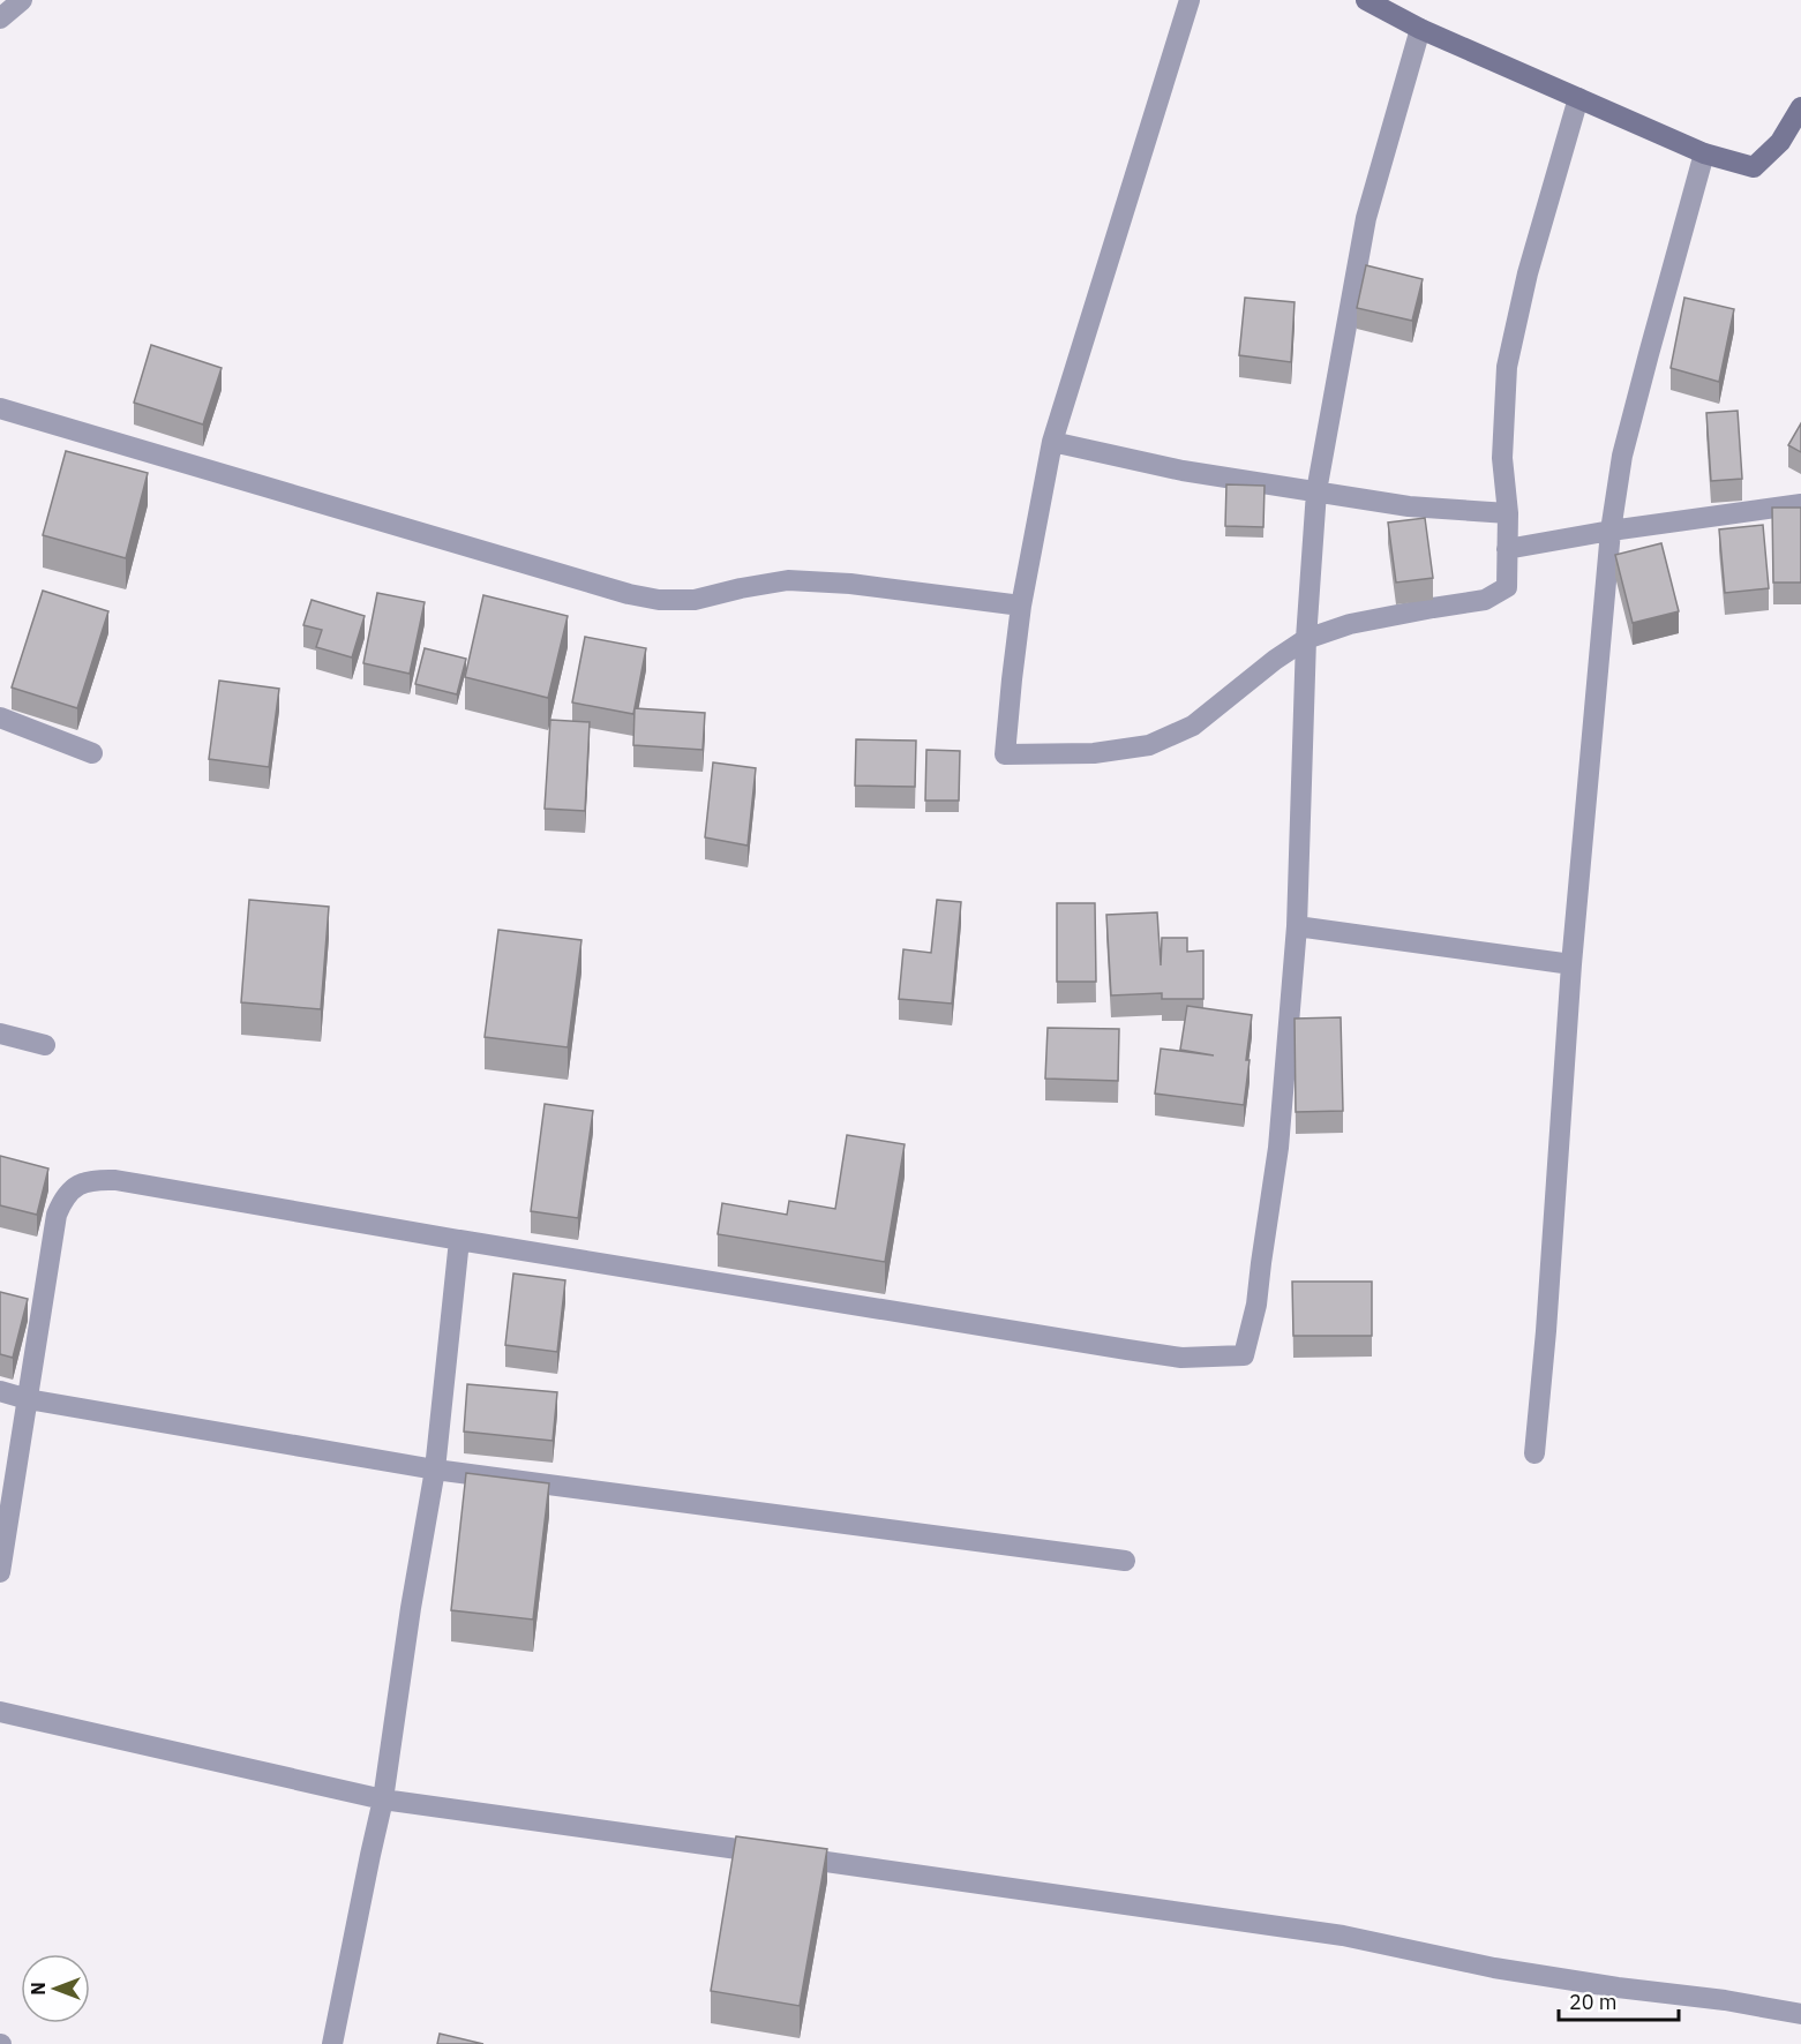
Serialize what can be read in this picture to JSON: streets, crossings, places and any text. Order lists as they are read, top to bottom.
{
  "scale_bar": "20 m",
  "north": "left"
}
